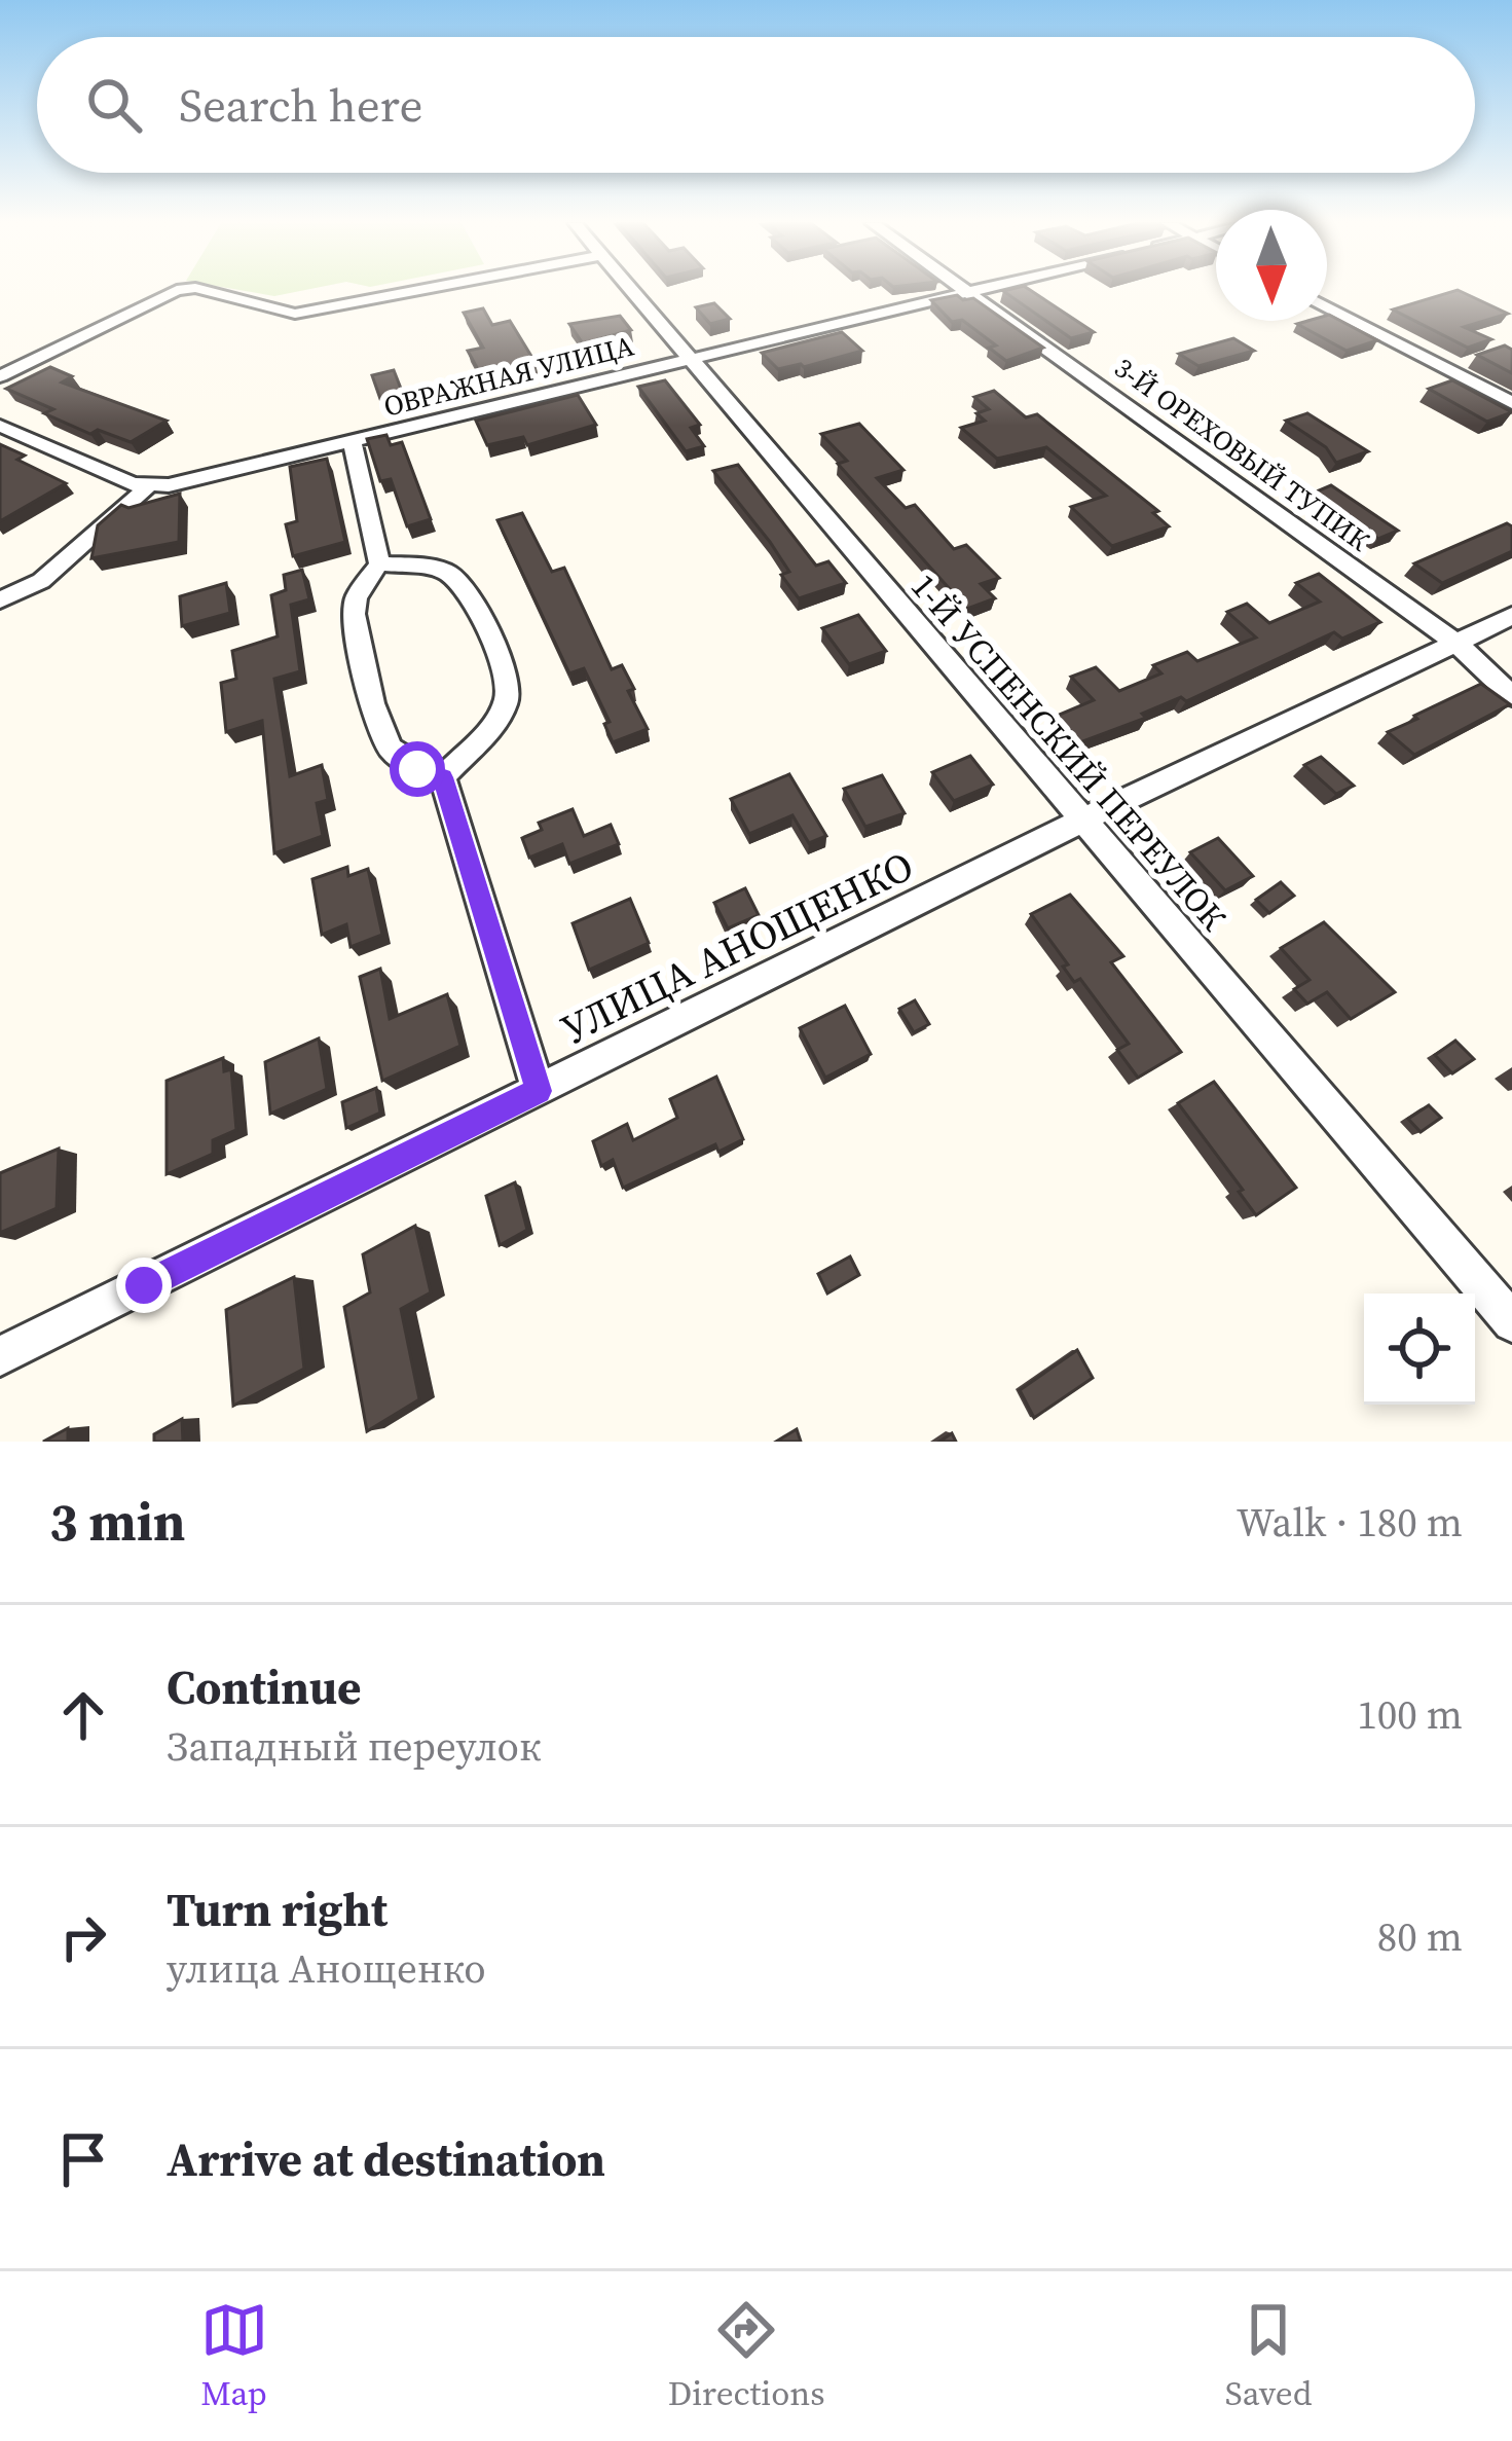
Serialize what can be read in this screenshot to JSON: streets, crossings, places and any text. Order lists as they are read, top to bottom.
{
  "streets": {
    "street": [
      "ОВРАЖНАЯ УЛИЦА",
      "3-Й ОРЕХОВЫЙ ТУПИК",
      "1-Й УСПЕНСКИЙ ПЕРЕУЛОК",
      "УЛИЦА АНОЩЕНКО"
    ]
  },
  "crossings": [
    ["ОВРАЖНАЯ УЛИЦА", "3-Й ОРЕХОВЫЙ ТУПИК"],
    ["ОВРАЖНАЯ УЛИЦА", "1-Й УСПЕНСКИЙ ПЕРЕУЛОК"],
    ["3-Й ОРЕХОВЫЙ ТУПИК", "УЛИЦА АНОЩЕНКО"],
    ["1-Й УСПЕНСКИЙ ПЕРЕУЛОК", "УЛИЦА АНОЩЕНКО"]
  ],
  "north": "bottom",
  "page": {
    "search": "Search here",
    "heading": ["3 min", "Walk · 180 m"],
    "list": [
      ["Continue", "Западный переулок", "100 m"],
      ["Turn right", "улица Анощенко", "80 m"],
      "Arrive at destination"
    ],
    "nav": ["Map", "Directions", "Saved"]
  }
}
